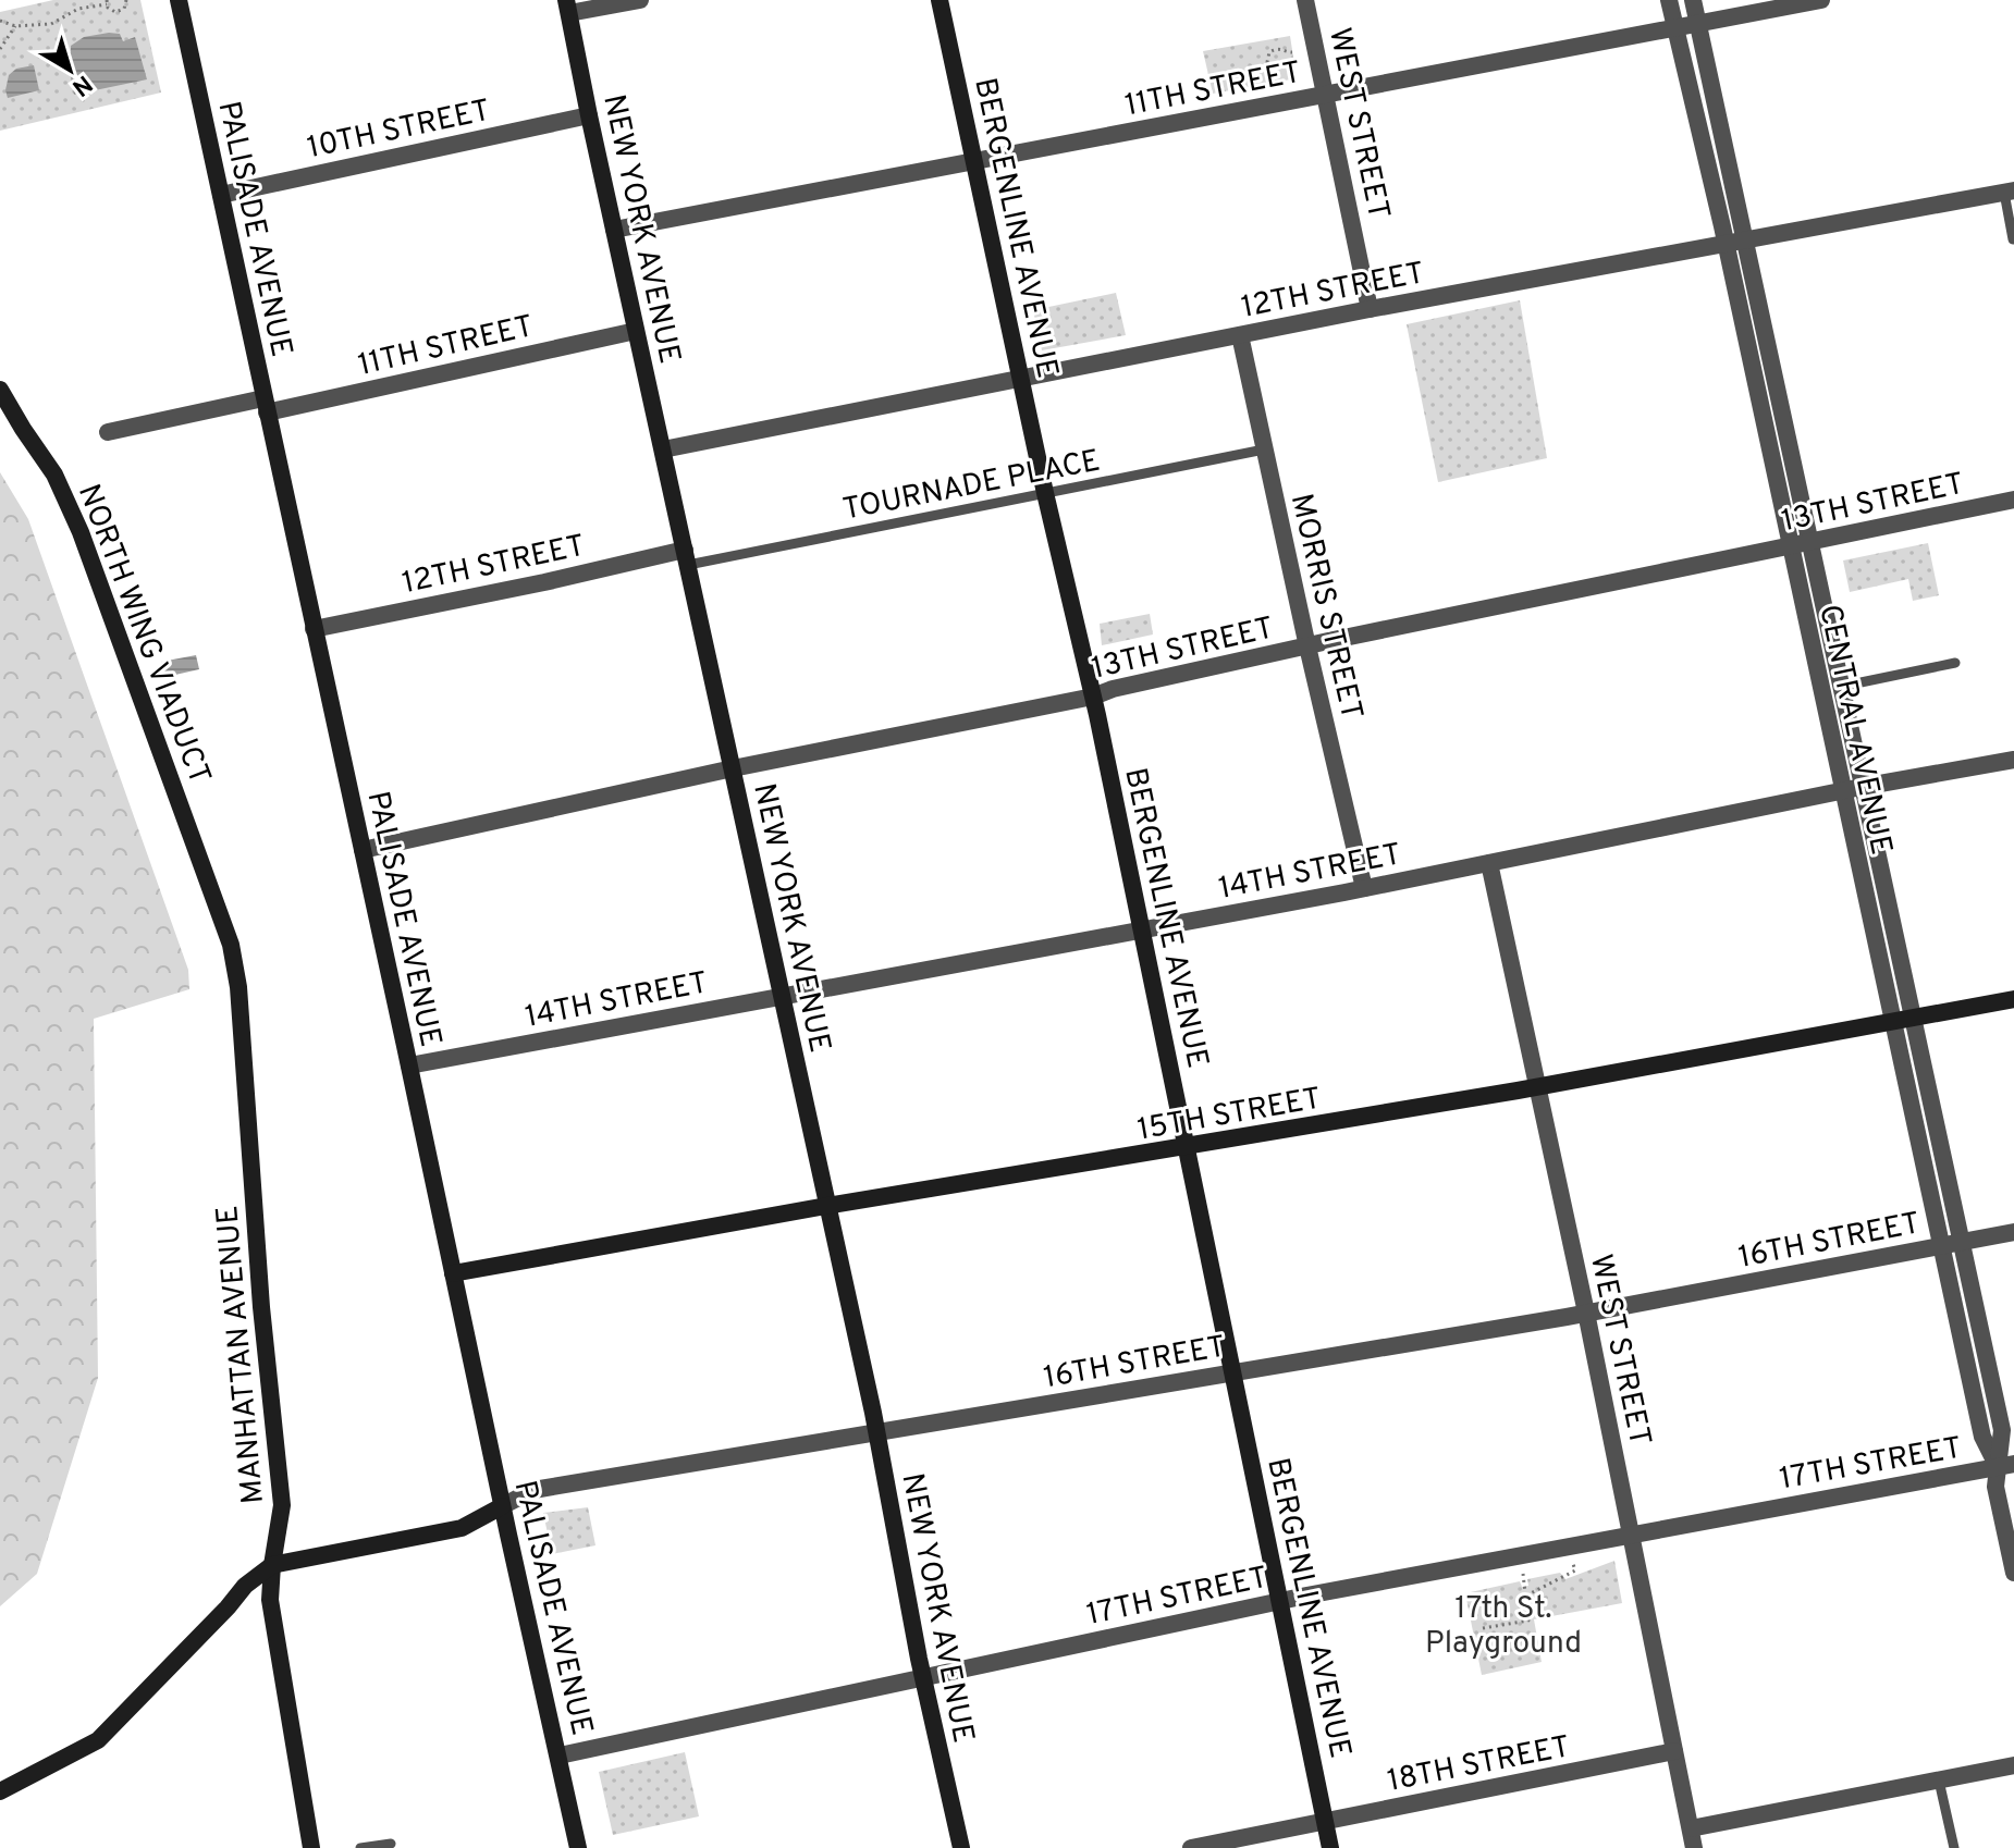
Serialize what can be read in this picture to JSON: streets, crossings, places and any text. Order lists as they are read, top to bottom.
{
  "streets": {
    "street": [
      "11TH STREET",
      "WEST STREET",
      "10TH STREET",
      "BERGENLINE AVENUE",
      "PALISADE AVENUE",
      "NEW YORK AVENUE",
      "12TH STREET",
      "13TH STREET",
      "MORRIS STREET",
      "NORTH WING VIADUCT",
      "CENTRAL AVENUE",
      "14TH STREET",
      "15TH STREET",
      "16TH STREET",
      "MANHATTAN AVENUE",
      "17TH STREET",
      "18TH STREET"
    ],
    "lane": ["TOURNADE PLACE"]
  },
  "crossings": [
    ["11TH STREET", "WEST STREET"],
    ["11TH STREET", "BERGENLINE AVENUE"],
    ["11TH STREET", "PALISADE AVENUE"],
    ["11TH STREET", "NEW YORK AVENUE"],
    ["11TH STREET", "CENTRAL AVENUE"],
    ["WEST STREET", "12TH STREET"],
    ["WEST STREET", "14TH STREET"],
    ["WEST STREET", "15TH STREET"],
    ["WEST STREET", "16TH STREET"],
    ["WEST STREET", "17TH STREET"],
    ["WEST STREET", "18TH STREET"],
    ["10TH STREET", "PALISADE AVENUE"],
    ["10TH STREET", "NEW YORK AVENUE"],
    ["BERGENLINE AVENUE", "12TH STREET"],
    ["BERGENLINE AVENUE", "TOURNADE PLACE"],
    ["BERGENLINE AVENUE", "13TH STREET"],
    ["BERGENLINE AVENUE", "14TH STREET"],
    ["BERGENLINE AVENUE", "15TH STREET"],
    ["BERGENLINE AVENUE", "16TH STREET"],
    ["BERGENLINE AVENUE", "17TH STREET"],
    ["BERGENLINE AVENUE", "18TH STREET"],
    ["PALISADE AVENUE", "12TH STREET"],
    ["PALISADE AVENUE", "13TH STREET"],
    ["PALISADE AVENUE", "14TH STREET"],
    ["PALISADE AVENUE", "15TH STREET"],
    ["PALISADE AVENUE", "16TH STREET"],
    ["PALISADE AVENUE", "17TH STREET"],
    ["NEW YORK AVENUE", "12TH STREET"],
    ["NEW YORK AVENUE", "TOURNADE PLACE"],
    ["NEW YORK AVENUE", "13TH STREET"],
    ["NEW YORK AVENUE", "14TH STREET"],
    ["NEW YORK AVENUE", "15TH STREET"],
    ["NEW YORK AVENUE", "16TH STREET"],
    ["NEW YORK AVENUE", "17TH STREET"],
    ["12TH STREET", "TOURNADE PLACE"],
    ["12TH STREET", "MORRIS STREET"],
    ["12TH STREET", "CENTRAL AVENUE"],
    ["TOURNADE PLACE", "MORRIS STREET"],
    ["13TH STREET", "MORRIS STREET"],
    ["13TH STREET", "CENTRAL AVENUE"],
    ["MORRIS STREET", "14TH STREET"],
    ["NORTH WING VIADUCT", "MANHATTAN AVENUE"],
    ["CENTRAL AVENUE", "14TH STREET"],
    ["CENTRAL AVENUE", "15TH STREET"],
    ["CENTRAL AVENUE", "16TH STREET"],
    ["CENTRAL AVENUE", "17TH STREET"],
    ["16TH STREET", "MANHATTAN AVENUE"]
  ],
  "parks": ["17th St. Playground"],
  "north": "bottom right"
}
